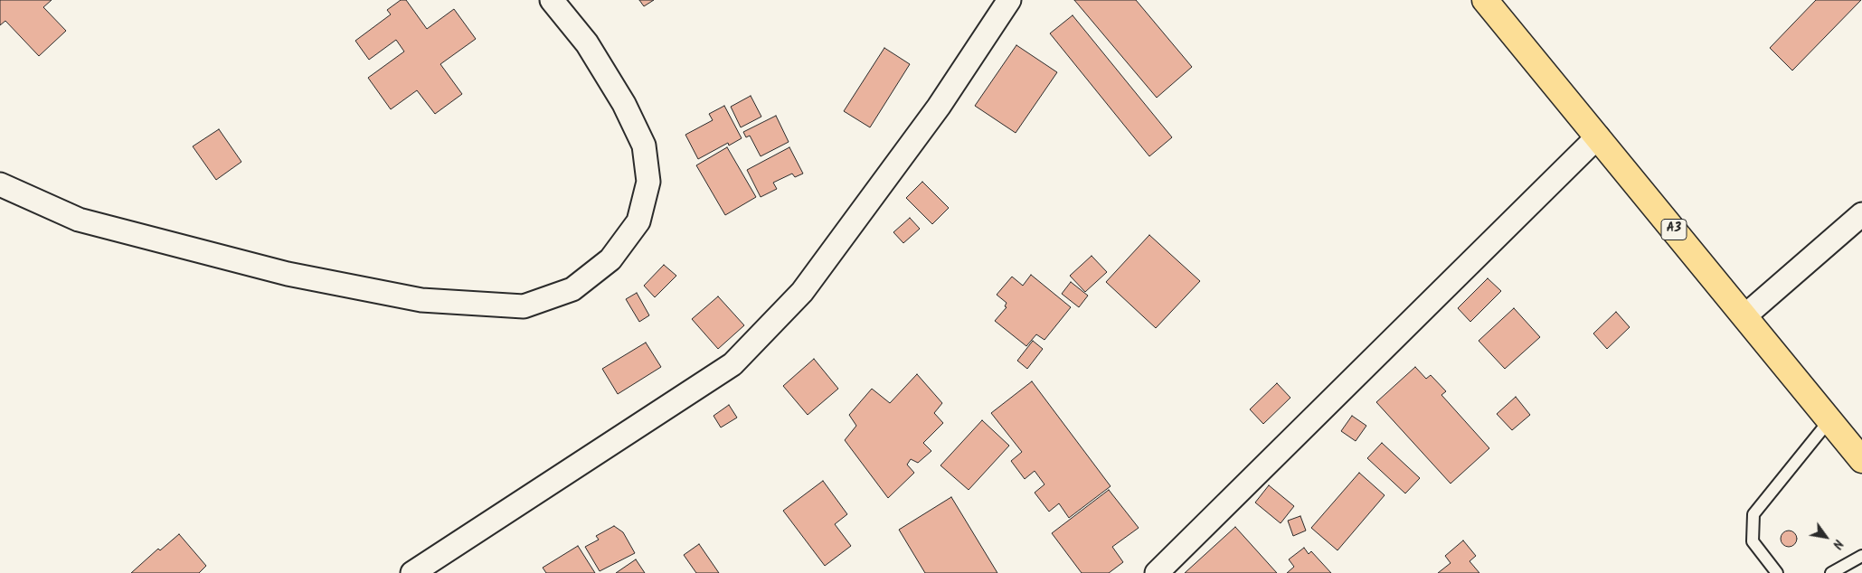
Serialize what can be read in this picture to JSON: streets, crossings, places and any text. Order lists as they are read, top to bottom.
{
  "streets": {
    "highway": ["A3"]
  },
  "north": "bottom right"
}
